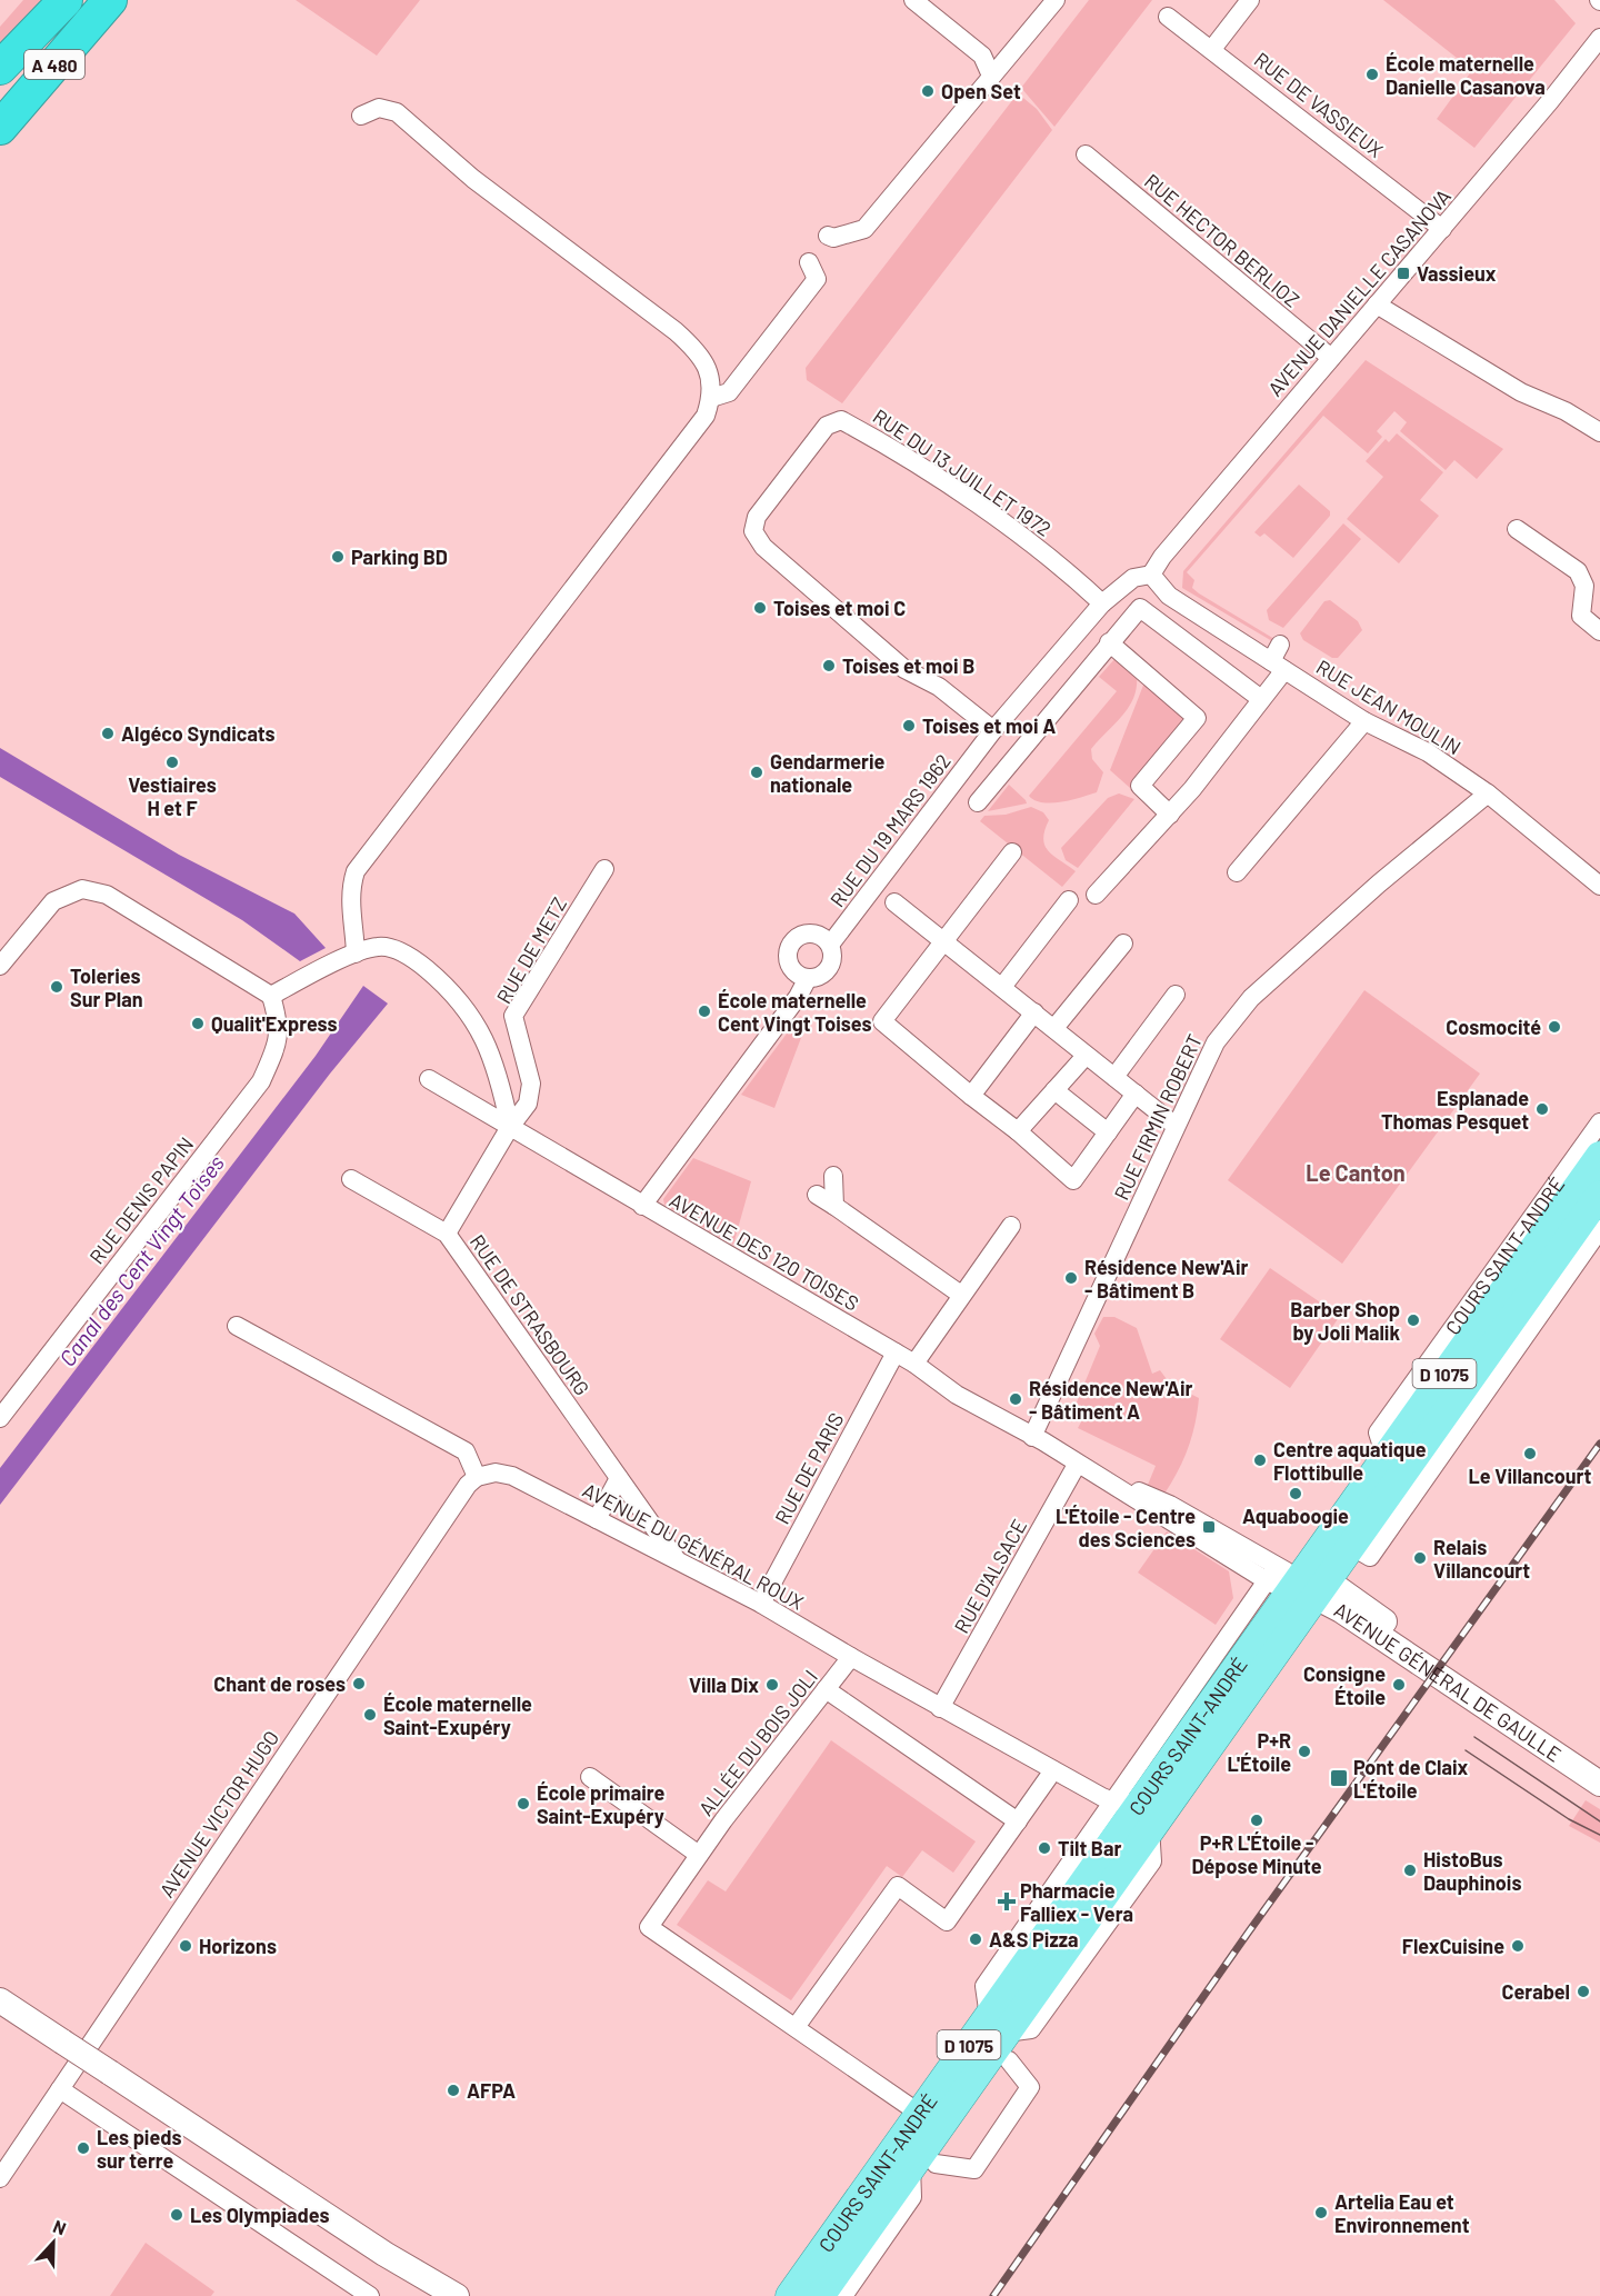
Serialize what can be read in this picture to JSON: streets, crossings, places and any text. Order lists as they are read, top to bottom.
{
  "streets": {
    "highway": ["A 480"],
    "main road": ["COURS SAINT-ANDRÉ", "D 1075", "AVENUE GÉNÉRAL DE GAULLE"],
    "street": [
      "RUE DE VASSIEUX",
      "RUE HECTOR BERLIOZ",
      "AVENUE DANIELLE CASANOVA",
      "RUE DU 13 JUILLET 1972",
      "RUE JEAN MOULIN",
      "RUE DU 19 MARS 1962",
      "RUE DE METZ",
      "RUE FIRMIN ROBERT",
      "RUE DENIS PAPIN",
      "AVENUE DES 120 TOISES",
      "RUE DE STRASBOURG",
      "RUE DE PARIS",
      "AVENUE DU GÉNÉRAL ROUX",
      "RUE D'ALSACE",
      "ALLÉE DU BOIS JOLI",
      "AVENUE VICTOR HUGO"
    ]
  },
  "crossings": [
    ["RUE DE VASSIEUX", "AVENUE DANIELLE CASANOVA"],
    ["RUE HECTOR BERLIOZ", "AVENUE DANIELLE CASANOVA"],
    ["AVENUE DANIELLE CASANOVA", "RUE JEAN MOULIN"],
    ["AVENUE DANIELLE CASANOVA", "RUE DU 19 MARS 1962"],
    ["RUE DU 13 JUILLET 1972", "RUE DU 19 MARS 1962"],
    ["RUE JEAN MOULIN", "RUE DU 19 MARS 1962"],
    ["RUE JEAN MOULIN", "RUE FIRMIN ROBERT"],
    ["RUE DU 19 MARS 1962", "AVENUE DES 120 TOISES"],
    ["RUE DE METZ", "AVENUE DES 120 TOISES"],
    ["RUE DE METZ", "RUE DE STRASBOURG"],
    ["RUE FIRMIN ROBERT", "AVENUE DES 120 TOISES"],
    ["AVENUE DES 120 TOISES", "COURS SAINT-ANDRÉ"],
    ["AVENUE DES 120 TOISES", "RUE DE PARIS"],
    ["AVENUE DES 120 TOISES", "RUE D'ALSACE"],
    ["AVENUE DES 120 TOISES", "AVENUE GÉNÉRAL DE GAULLE"],
    ["COURS SAINT-ANDRÉ", "AVENUE DU GÉNÉRAL ROUX"],
    ["COURS SAINT-ANDRÉ", "AVENUE GÉNÉRAL DE GAULLE"],
    ["COURS SAINT-ANDRÉ", "ALLÉE DU BOIS JOLI"],
    ["RUE DE STRASBOURG", "AVENUE DU GÉNÉRAL ROUX"],
    ["RUE DE PARIS", "AVENUE DU GÉNÉRAL ROUX"],
    ["AVENUE DU GÉNÉRAL ROUX", "RUE D'ALSACE"],
    ["AVENUE DU GÉNÉRAL ROUX", "ALLÉE DU BOIS JOLI"],
    ["AVENUE DU GÉNÉRAL ROUX", "AVENUE VICTOR HUGO"]
  ],
  "districts": ["Le Canton"],
  "water": ["Canal des Cent Vingt Toises"],
  "places": {
    "other": [
      "École maternelle Danielle Casanova",
      "Open Set",
      "Parking BD",
      "Toises et moi C",
      "Toises et moi B",
      "Toises et moi A",
      "Algéco Syndicats",
      "Vestiaires H et F",
      "Gendarmerie nationale",
      "Toleries Sur Plan",
      "École maternelle Cent Vingt Toises",
      "Qualit'Express",
      "Cosmocité",
      "Esplanade Thomas Pesquet",
      "Résidence New'Air - Bâtiment B",
      "Barber Shop by Joli Malik",
      "Résidence New'Air - Bâtiment A",
      "Le Villancourt",
      "Centre aquatique Flottibulle",
      "Aquaboogie",
      "Relais Villancourt",
      "Chant de roses",
      "Villa Dix",
      "Consigne Étoile",
      "École maternelle Saint-Exupéry",
      "P+R L'Étoile",
      "École primaire Saint-Exupéry",
      "P+R L'Étoile - Dépose Minute",
      "Tilt Bar",
      "HistoBus Dauphinois",
      "A&S Pizza",
      "Horizons",
      "FlexCuisine",
      "Cerabel",
      "AFPA",
      "Les pieds sur terre",
      "Artelia Eau et Environnement",
      "Les Olympiades"
    ],
    "transit": ["Vassieux", "L'Étoile - Centre des Sciences", "Pont de Claix L'Étoile"],
    "health": ["Pharmacie Falliex - Vera"]
  },
  "north": "top"
}
